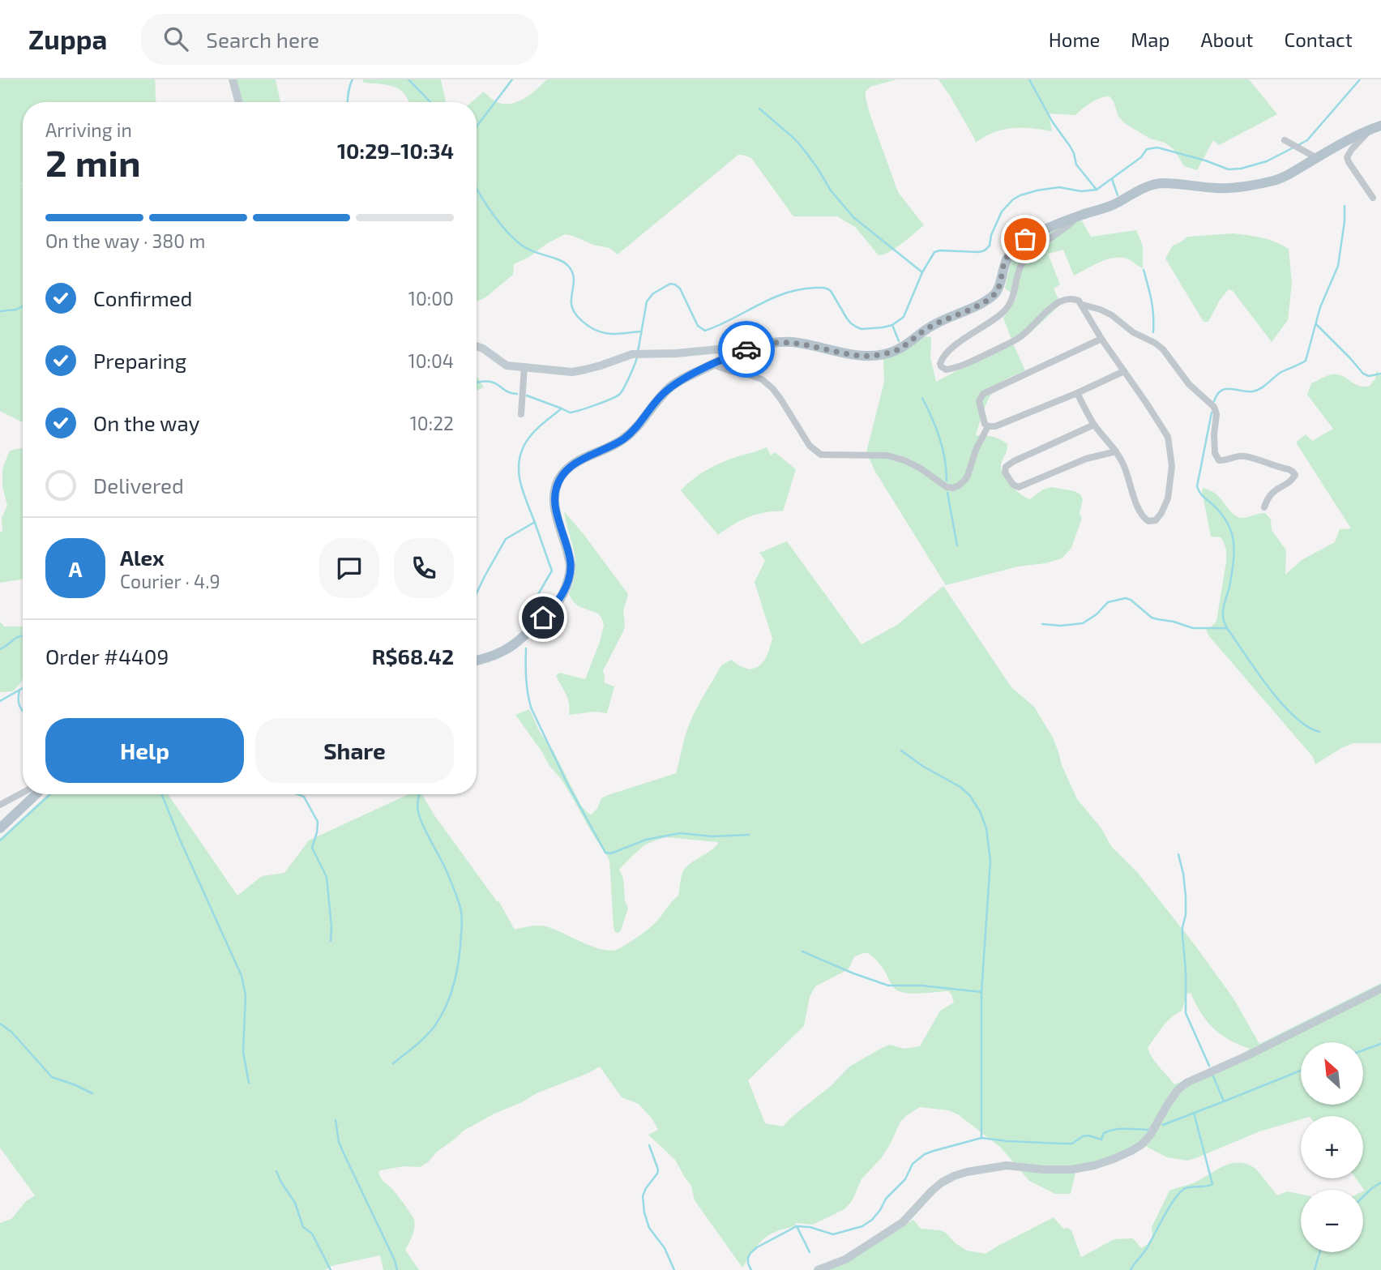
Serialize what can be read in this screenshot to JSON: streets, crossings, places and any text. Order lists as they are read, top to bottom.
{
  "north": "top left",
  "page": {
    "header": "Zuppa",
    "search": "Search here",
    "nav": [
      "Home",
      "Map",
      "About",
      "Contact"
    ],
    "heading": ["2 min", "Arriving in", "10:29–10:34"],
    "panel": [
      "Alex",
      "Courier · 4.9",
      "Order #4409",
      "R$68.42"
    ],
    "bar": "On the way · 380 m",
    "list": [
      ["Confirmed", "10:00"],
      ["Preparing", "10:04"],
      ["On the way", "10:22"],
      "Delivered"
    ],
    "round": "A",
    "buttons": ["Help", "Share"],
    "map_buttons": ["+", "−"]
  }
}
